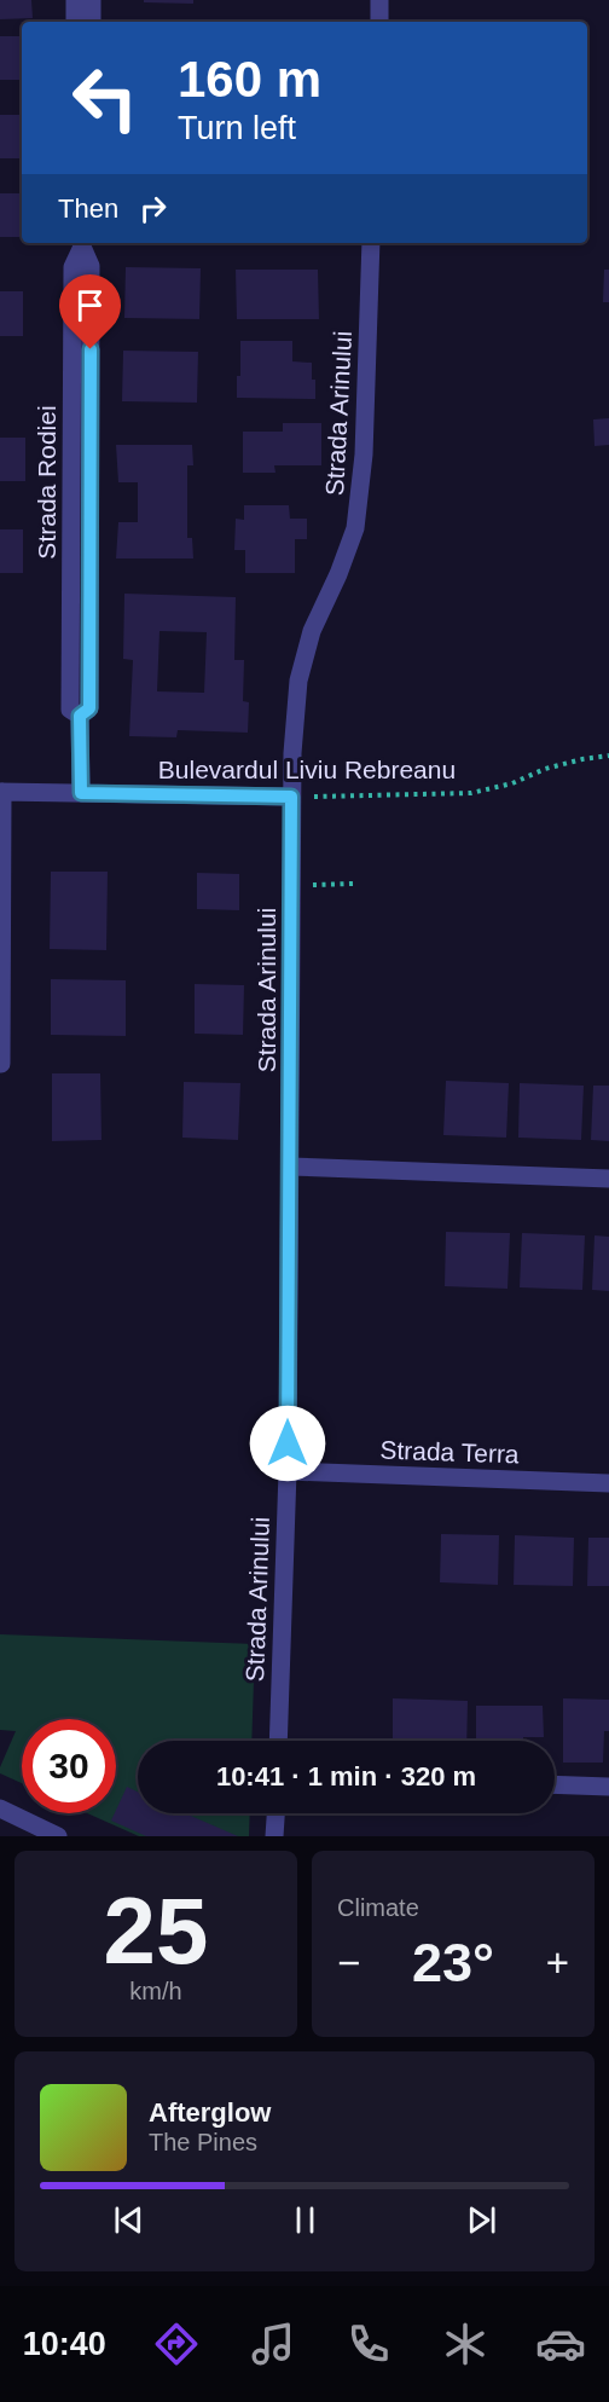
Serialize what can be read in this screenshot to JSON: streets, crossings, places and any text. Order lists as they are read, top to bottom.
{
  "streets": {
    "street": [
      "Strada Arinului",
      "Strada Rodiei",
      "Bulevardul Liviu Rebreanu",
      "Strada Terra"
    ]
  },
  "crossings": [
    ["Strada Arinului", "Bulevardul Liviu Rebreanu"],
    ["Strada Arinului", "Strada Terra"],
    ["Strada Rodiei", "Bulevardul Liviu Rebreanu"]
  ],
  "page": {
    "turn": ["160 m", "Turn left"],
    "then": "Then",
    "limit": "30",
    "trip": "10:41 · 1 min · 320 m",
    "tile": [
      ["25", "km/h"],
      "Climate"
    ],
    "heat": ["−", "23°", "+"],
    "song": ["Afterglow", "The Pines"],
    "tabs": "10:40"
  }
}
